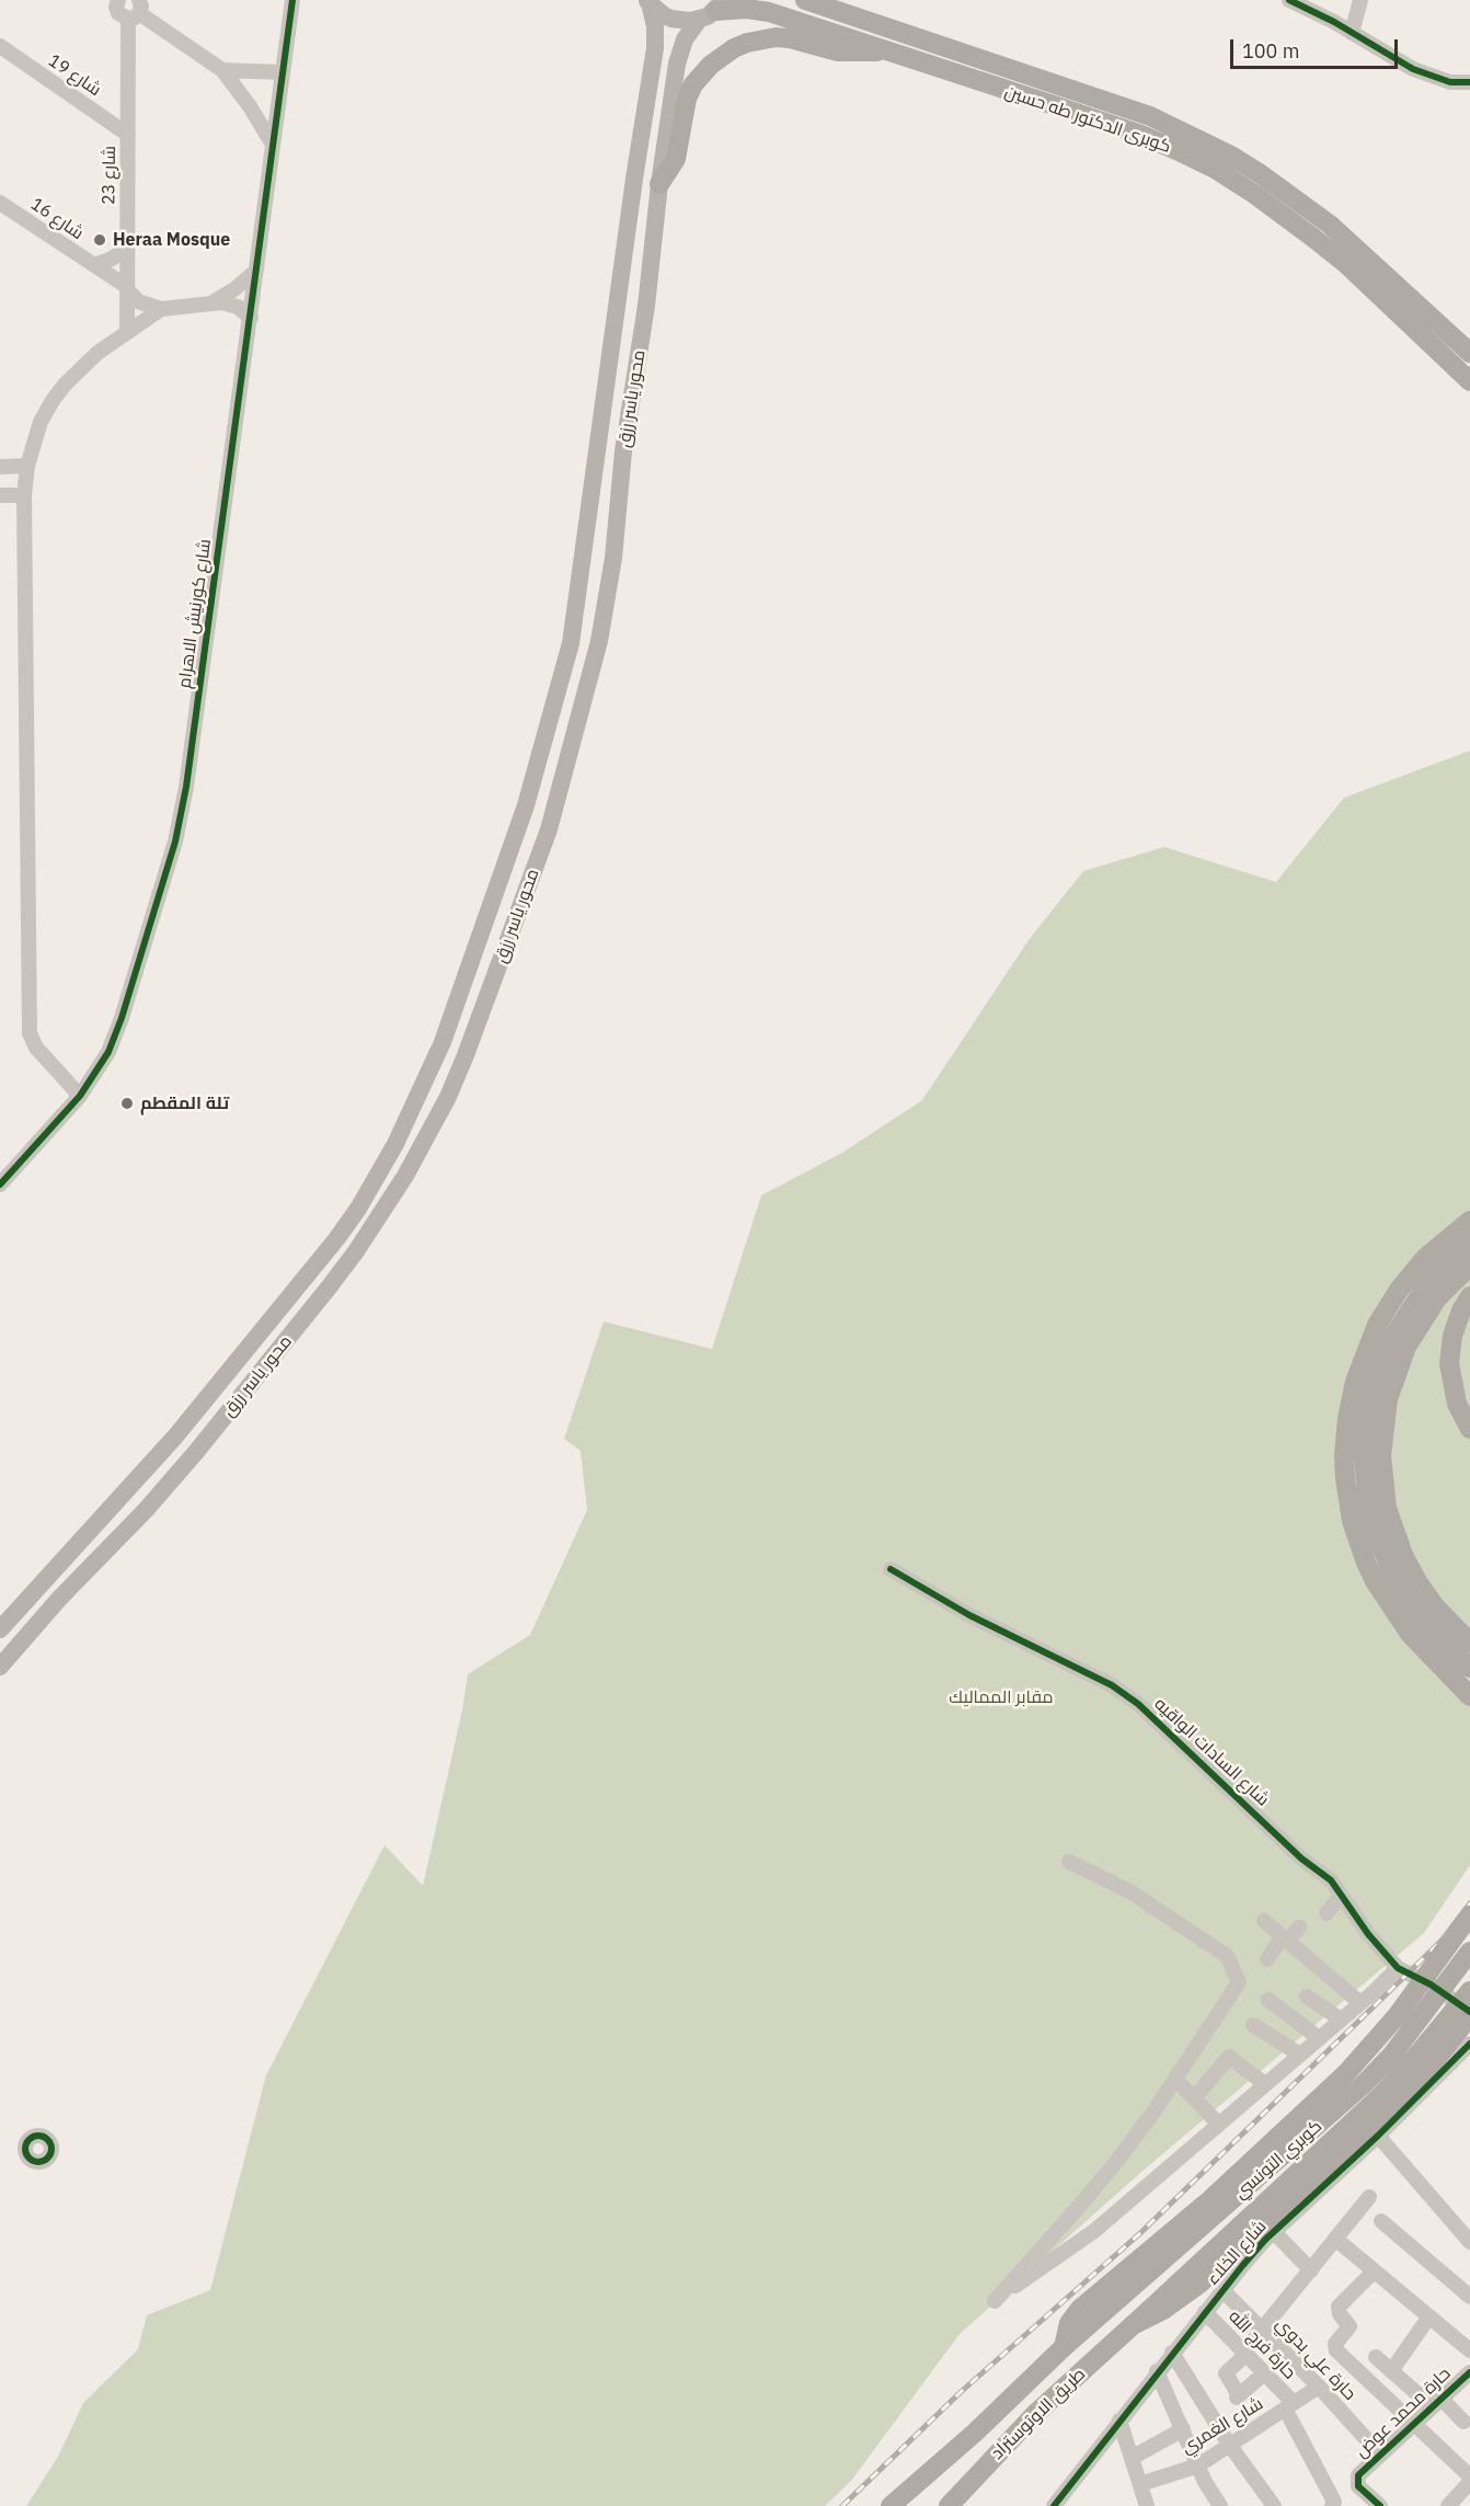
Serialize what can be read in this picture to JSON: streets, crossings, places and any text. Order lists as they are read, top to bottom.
{
  "streets": {
    "highway": ["كوبرى الدكتور طه حسين", "كوبري التونسي", "طريق الاوتوستراد"],
    "main road": ["محور ياسر رزق"],
    "street": [
      "شارع 19",
      "شارع 23",
      "شارع 16",
      "شارع كورنيش الاهرام",
      "شارع السادات الواقيه",
      "شارع الخلاء",
      "حارة فرج الله",
      "حارة علي بدوي",
      "حارة محمد عوض",
      "شارع الغمري"
    ]
  },
  "crossings": [
    ["شارع 19", "شارع 23"],
    ["كوبرى الدكتور طه حسين", "محور ياسر رزق"],
    ["شارع 23", "شارع 16"],
    ["كوبري التونسي", "طريق الاوتوستراد"],
    ["شارع الخلاء", "حارة فرج الله"],
    ["شارع الخلاء", "حارة علي بدوي"],
    ["حارة فرج الله", "شارع الغمري"],
    ["حارة علي بدوي", "حارة محمد عوض"],
    ["حارة علي بدوي", "شارع الغمري"]
  ],
  "parks": ["مقابر المماليك"],
  "places": ["Heraa Mosque", "تلة المقطم"],
  "scale_bar": "100 m"
}
